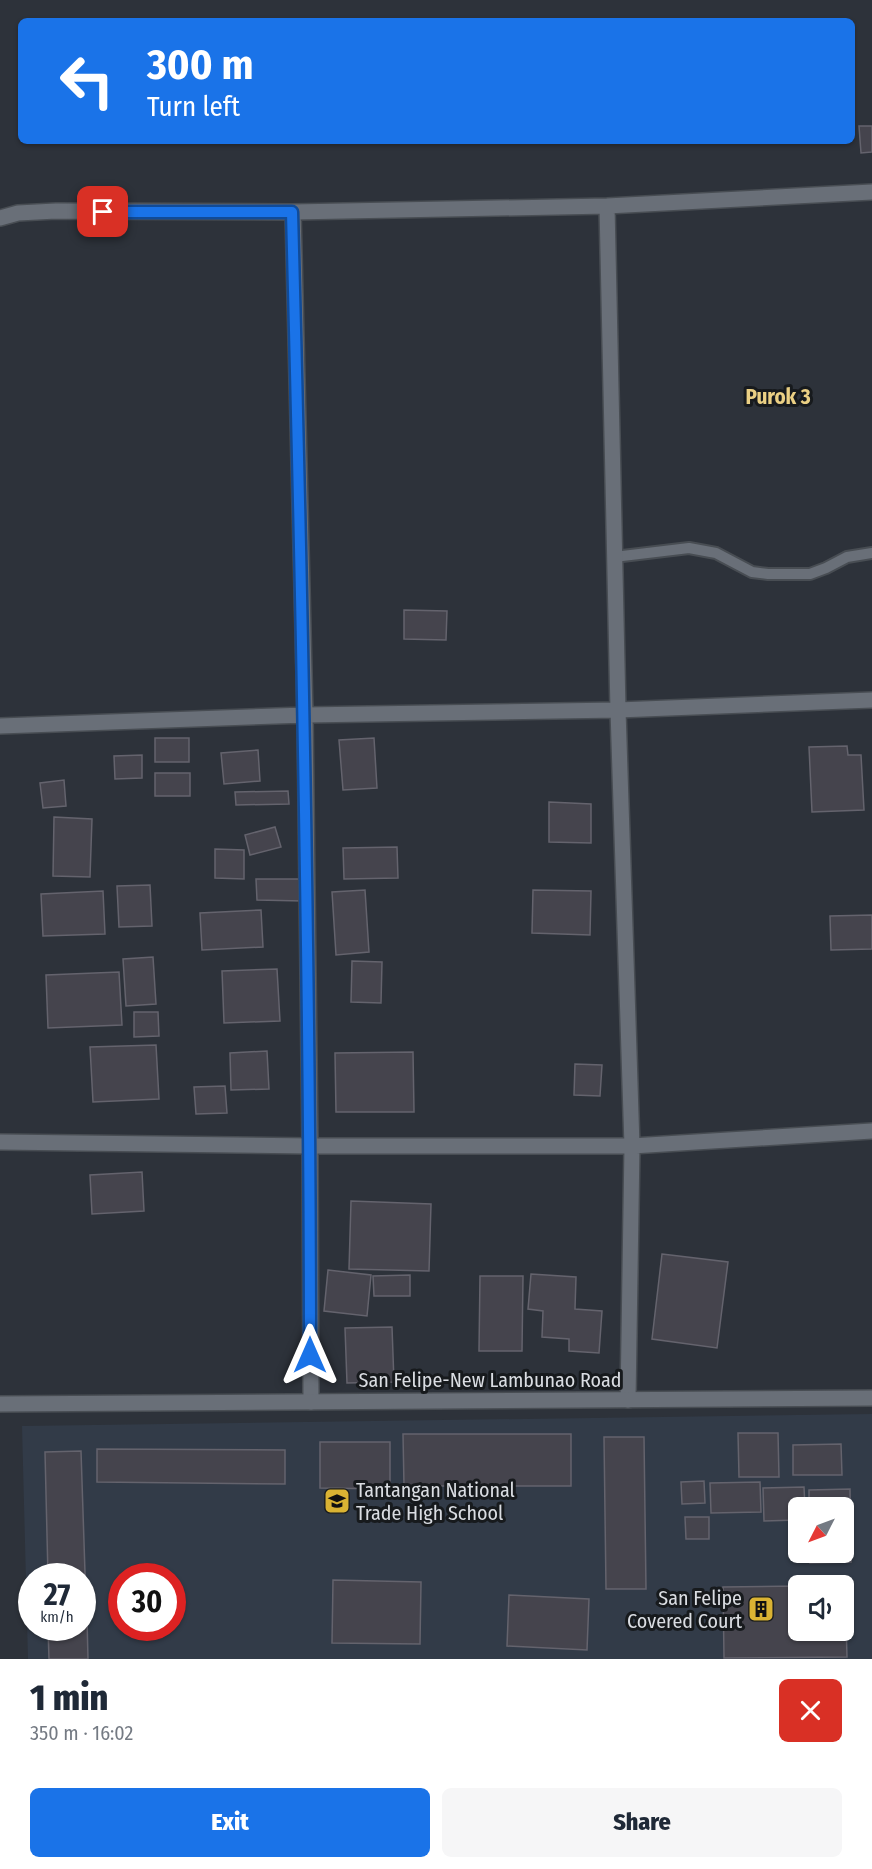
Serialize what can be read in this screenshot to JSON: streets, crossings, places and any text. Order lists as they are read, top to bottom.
{
  "streets": {
    "street": ["San Felipe-New Lambunao Road"]
  },
  "districts": ["Purok 3"],
  "places": {
    "school or university": ["Tantangan National Trade High School"],
    "building": ["San Felipe Covered Court"]
  },
  "north": "bottom left",
  "page": {
    "turn": ["300 m", "Turn left"],
    "speed": "27 km/h",
    "limit": "30",
    "heading": ["1 min", "350 m · 16:02"],
    "buttons": ["Exit", "Share"]
  }
}
